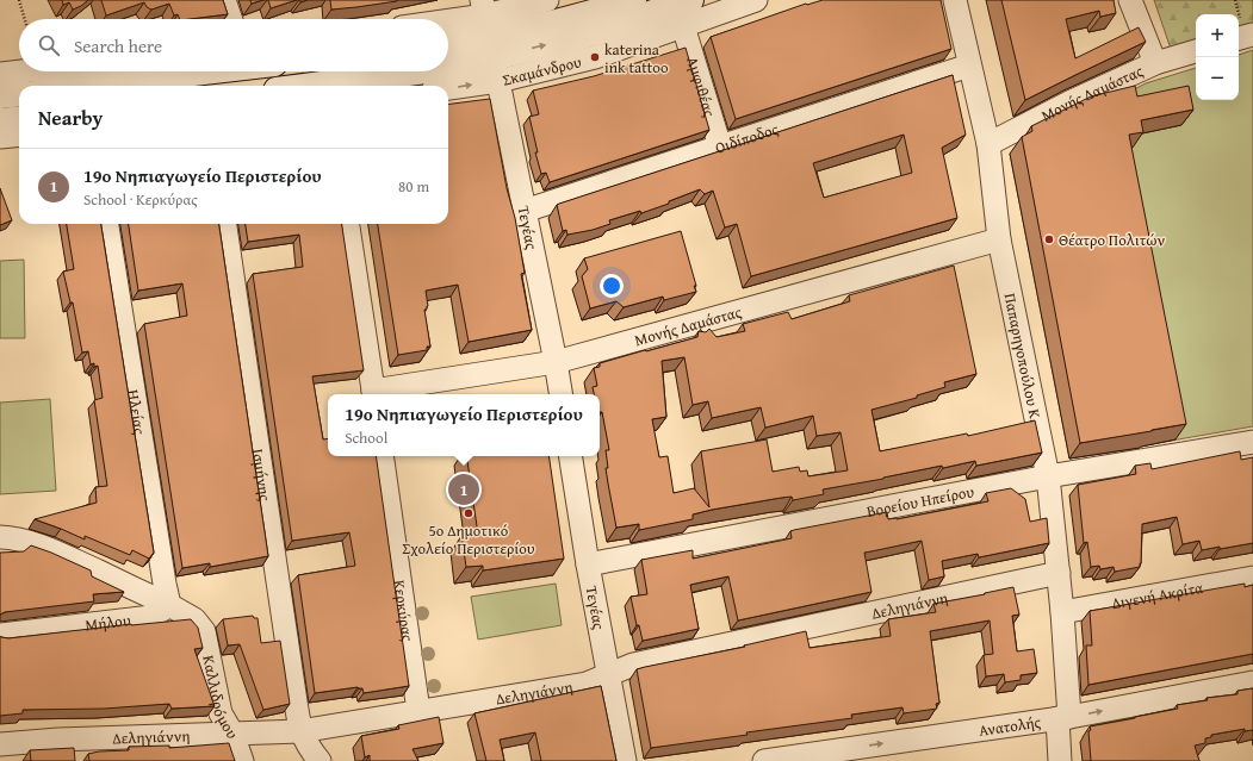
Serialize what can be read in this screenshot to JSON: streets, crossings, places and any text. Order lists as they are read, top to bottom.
{
  "streets": {
    "street": [
      "Σκαμάνδρου",
      "Αμφιθέας",
      "Μονής Δαμάστας",
      "Οιδίποδος",
      "Τεγέας",
      "Παπαρηγοπούλου Κ.",
      "Ηλείας",
      "Ισμήνης",
      "Βορείου Ηπείρου",
      "Διγενή Ακρίτα",
      "Δεληγιάννη",
      "Κερκύρας",
      "Μήλου",
      "Καλλιδρόμου",
      "Ανατολής"
    ]
  },
  "crossings": [
    ["Σκαμάνδρου", "Αμφιθέας"],
    ["Σκαμάνδρου", "Τεγέας"],
    ["Αμφιθέας", "Οιδίποδος"],
    ["Μονής Δαμάστας", "Τεγέας"],
    ["Μονής Δαμάστας", "Παπαρηγοπούλου Κ."],
    ["Οιδίποδος", "Τεγέας"],
    ["Οιδίποδος", "Παπαρηγοπούλου Κ."],
    ["Τεγέας", "Βορείου Ηπείρου"],
    ["Τεγέας", "Δεληγιάννη"],
    ["Παπαρηγοπούλου Κ.", "Βορείου Ηπείρου"],
    ["Παπαρηγοπούλου Κ.", "Διγενή Ακρίτα"],
    ["Παπαρηγοπούλου Κ.", "Δεληγιάννη"],
    ["Παπαρηγοπούλου Κ.", "Ανατολής"],
    ["Ηλείας", "Μήλου"],
    ["Ηλείας", "Καλλιδρόμου"],
    ["Ισμήνης", "Δεληγιάννη"],
    ["Δεληγιάννη", "Κερκύρας"],
    ["Δεληγιάννη", "Καλλιδρόμου"],
    ["Μήλου", "Καλλιδρόμου"]
  ],
  "one_way": ["Ανατολής"],
  "places": ["katerina ink tattoo", "Θέατρο Πολιτών", "5ο Δημοτικό Σχολείο Περιστερίου"],
  "page": {
    "map_buttons": ["+", "−"],
    "search": "Search here",
    "heading": "Nearby",
    "list": [
      {
        "mark": "1",
        "name": "19ο Νηπιαγωγείο Περιστερίου",
        "note": "School · Κερκύρας",
        "value": "80 m"
      }
    ],
    "popup": ["19ο Νηπιαγωγείο Περιστερίου", "School"],
    "pins": "1"
  }
}
